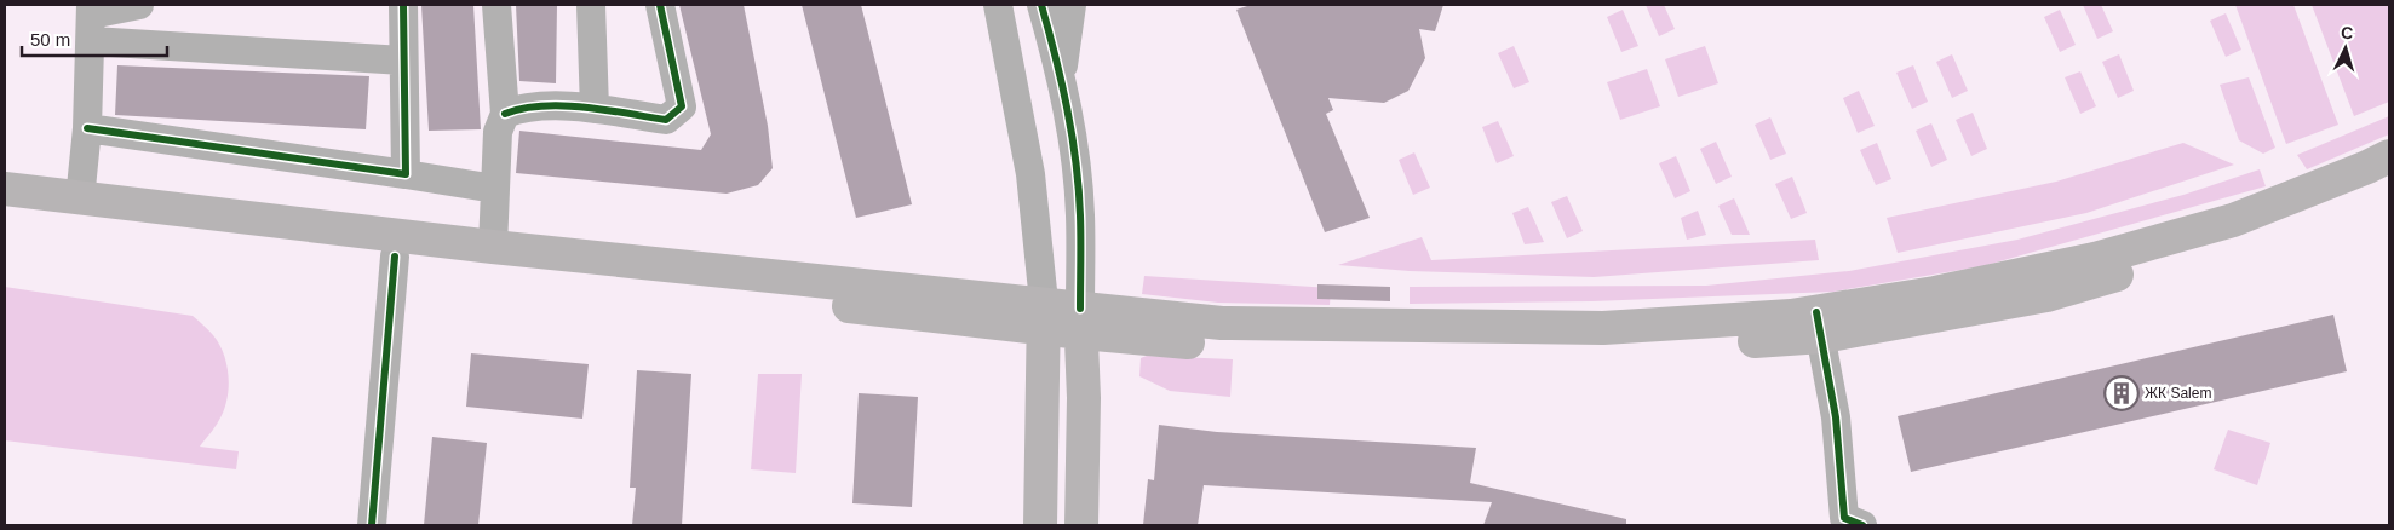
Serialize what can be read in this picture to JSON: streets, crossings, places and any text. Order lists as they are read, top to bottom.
{
  "places": {
    "building": ["ЖК Salem"]
  },
  "scale_bar": "50 m",
  "north": "top"
}
